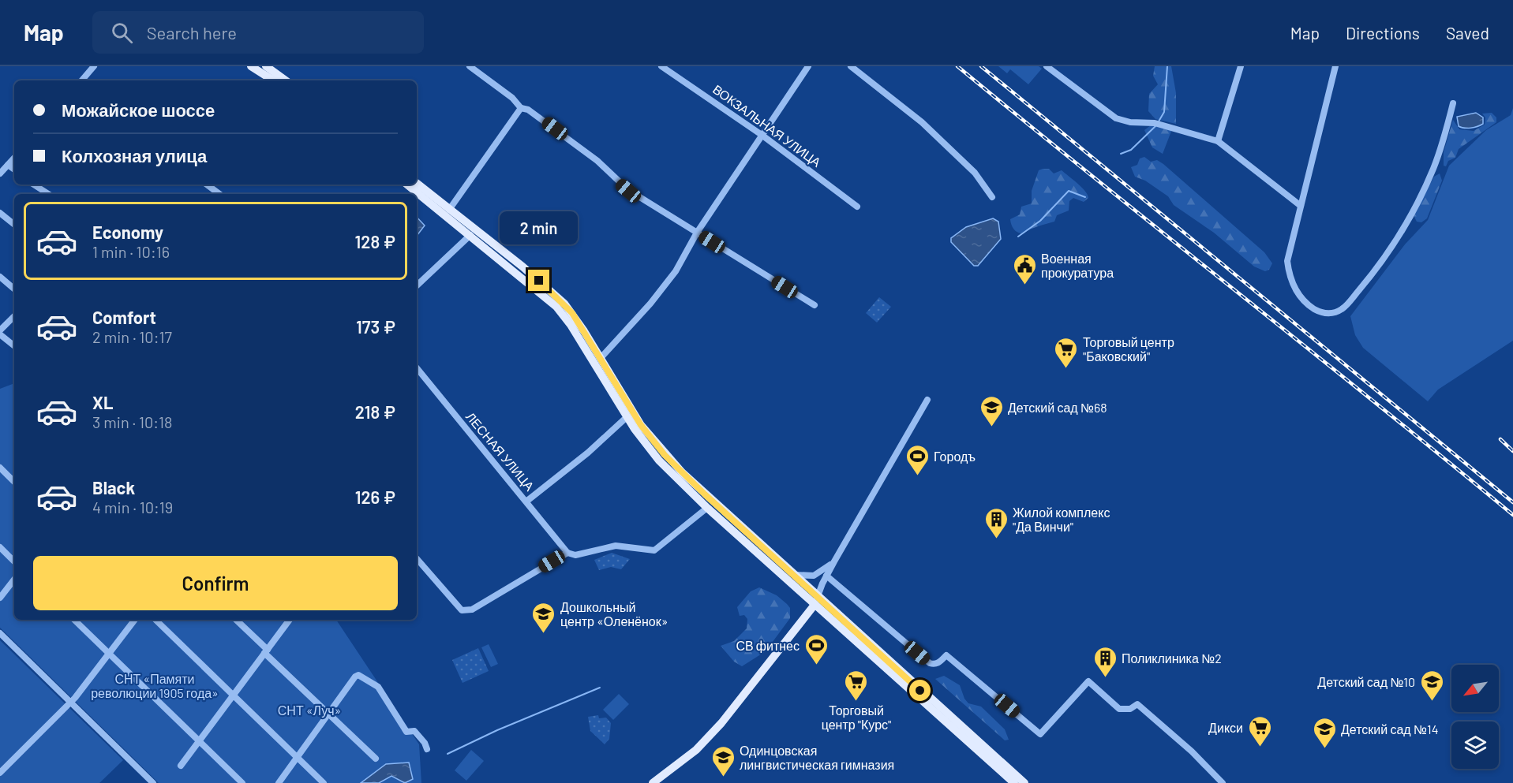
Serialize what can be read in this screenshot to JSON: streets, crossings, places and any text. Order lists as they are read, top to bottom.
{
  "streets": {
    "street": ["ВОКЗАЛЬНАЯ УЛИЦА", "ЛЕСНАЯ УЛИЦА"]
  },
  "parks": ["СНТ «Памяти революции 1905 года»", "СНТ «Луч»"],
  "places": {
    "public building": ["Военная прокуратура"],
    "supermarket": ["Торговый центр \"Баковский\"", "Торговый центр \"Курс\"", "Дикси"],
    "school or university": [
      "Детский сад №68",
      "Дошкольный центр «Оленёнок»",
      "Детский сад №10",
      "Детский сад №14",
      "Одинцовская лингвистическая гимназия"
    ],
    "sports": ["Городъ", "СВ фитнес"],
    "building": ["Жилой комплекс \"Да Винчи\"", "Поликлиника №2"]
  },
  "north": "bottom left",
  "page": {
    "header": "Map",
    "search": "Search here",
    "nav": ["Map", "Directions", "Saved"],
    "banner": ["Можайское шоссе", "Колхозная улица"],
    "list": [
      {
        "name": "Economy",
        "note": "1 min · 10:16",
        "value": "128 ₽"
      },
      {
        "name": "Comfort",
        "note": "2 min · 10:17",
        "value": "173 ₽"
      },
      {
        "name": "XL",
        "note": "3 min · 10:18",
        "value": "218 ₽"
      },
      {
        "name": "Black",
        "note": "4 min · 10:19",
        "value": "126 ₽"
      }
    ],
    "bubble": "2 min",
    "buttons": "Confirm"
  }
}
